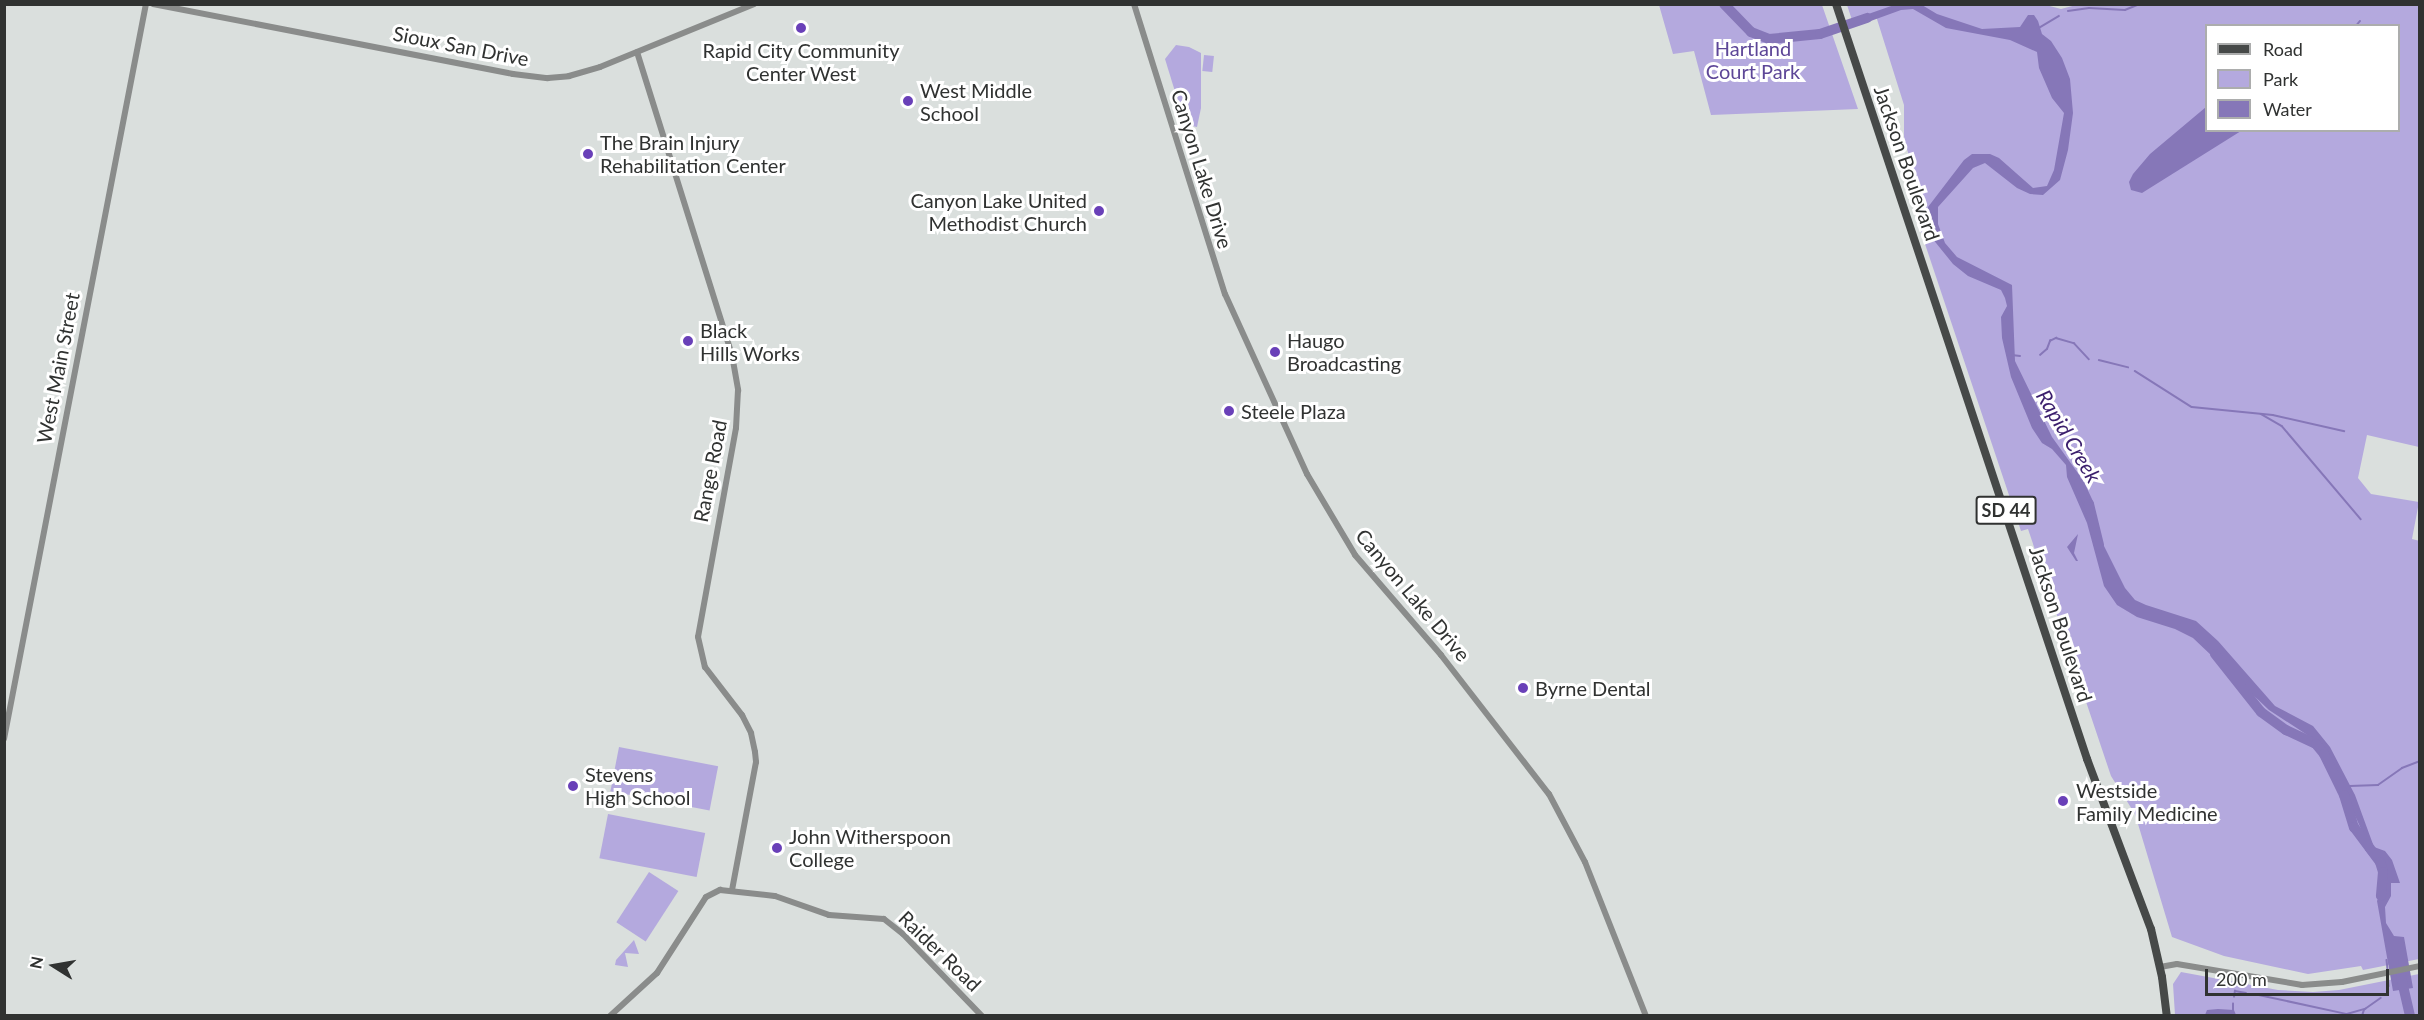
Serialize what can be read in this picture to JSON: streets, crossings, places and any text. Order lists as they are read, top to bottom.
{
  "streets": {
    "main road": ["Jackson Boulevard", "SD 44"],
    "street": [
      "Sioux San Drive",
      "Canyon Lake Drive",
      "West Main Street",
      "Range Road",
      "Raider Road"
    ]
  },
  "crossings": [
    ["Sioux San Drive", "Range Road"],
    ["Range Road", "Raider Road"]
  ],
  "water": ["Rapid Creek"],
  "parks": ["Hartland Court Park"],
  "places": [
    "Rapid City Community Center West",
    "West Middle School",
    "The Brain Injury Rehabilitation Center",
    "Canyon Lake United Methodist Church",
    "Black Hills Works",
    "Haugo Broadcasting",
    "Steele Plaza",
    "Byrne Dental",
    "Stevens High School",
    "Westside Family Medicine",
    "John Witherspoon College"
  ],
  "legend": ["Road", "Park", "Water"],
  "scale_bar": "200 m",
  "north": "left"
}
